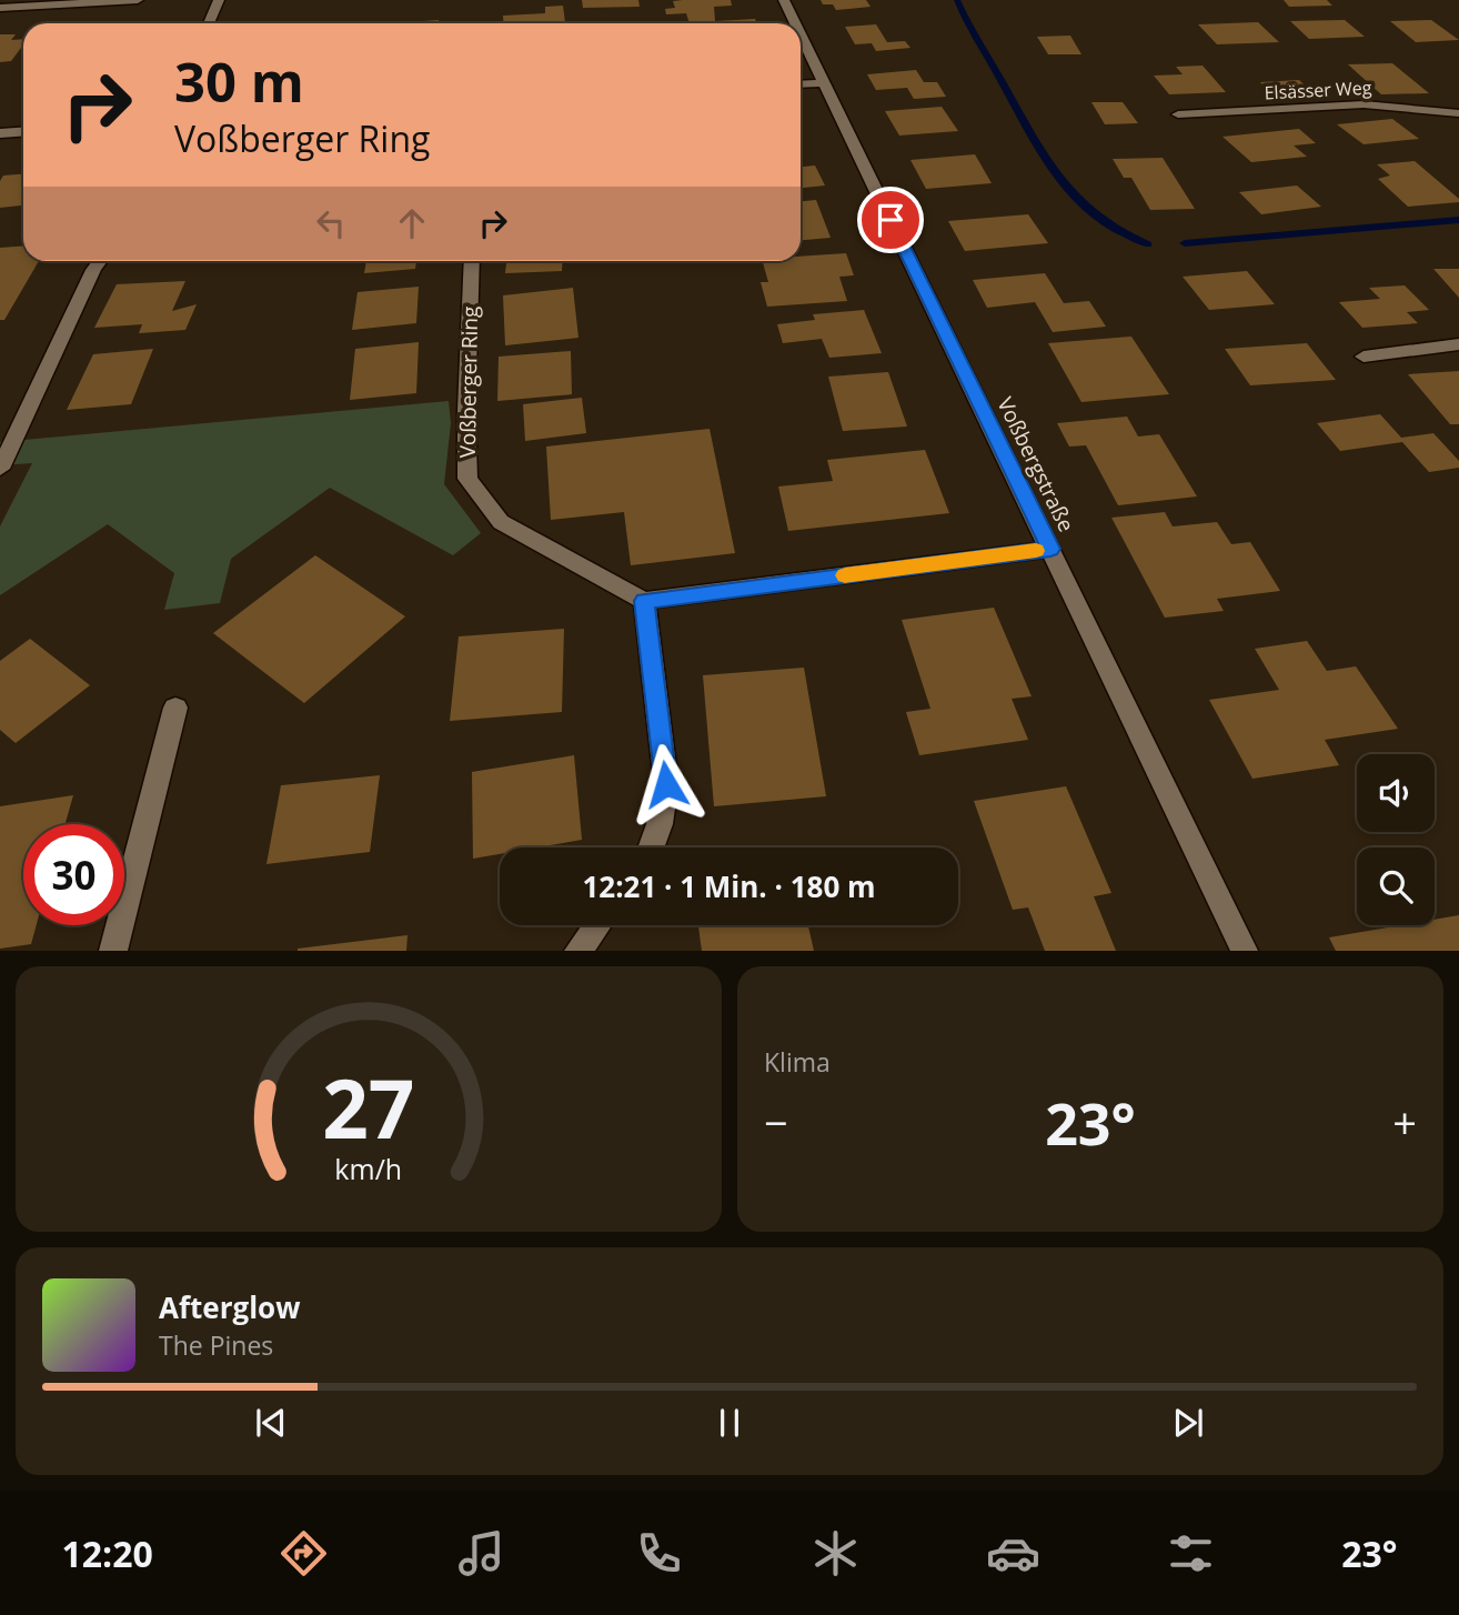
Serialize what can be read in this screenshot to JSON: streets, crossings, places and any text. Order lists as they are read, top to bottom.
{
  "streets": {
    "street": ["Elsässer Weg", "Voßberger Ring", "Voßbergstraße"]
  },
  "page": {
    "turn": ["30 m", "Voßberger Ring"],
    "limit": "30",
    "trip": "12:21 · 1 Min. · 180 m",
    "tile": "Klima",
    "heat": ["−", "23°", "+"],
    "song": ["Afterglow", "The Pines"],
    "tabs": ["12:20", "23°"],
    "gauge": ["27", "km/h"]
  }
}
